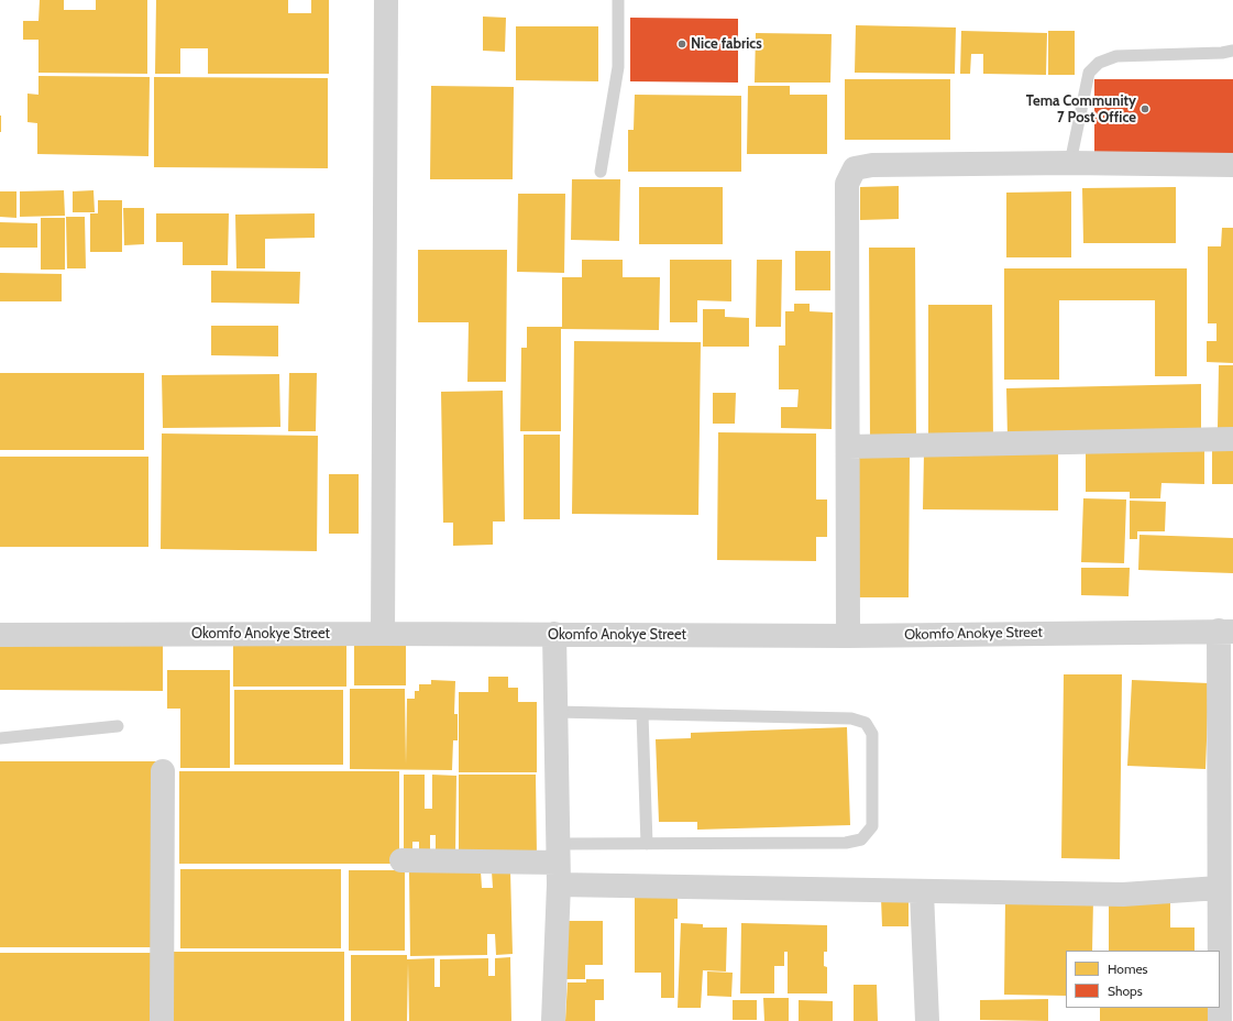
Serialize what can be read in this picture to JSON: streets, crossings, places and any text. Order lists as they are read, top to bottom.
{
  "streets": {
    "street": ["Okomfo Anokye Street"]
  },
  "places": ["Nice fabrics", "Tema Community 7 Post Office"],
  "legend": ["Homes", "Shops"]
}
